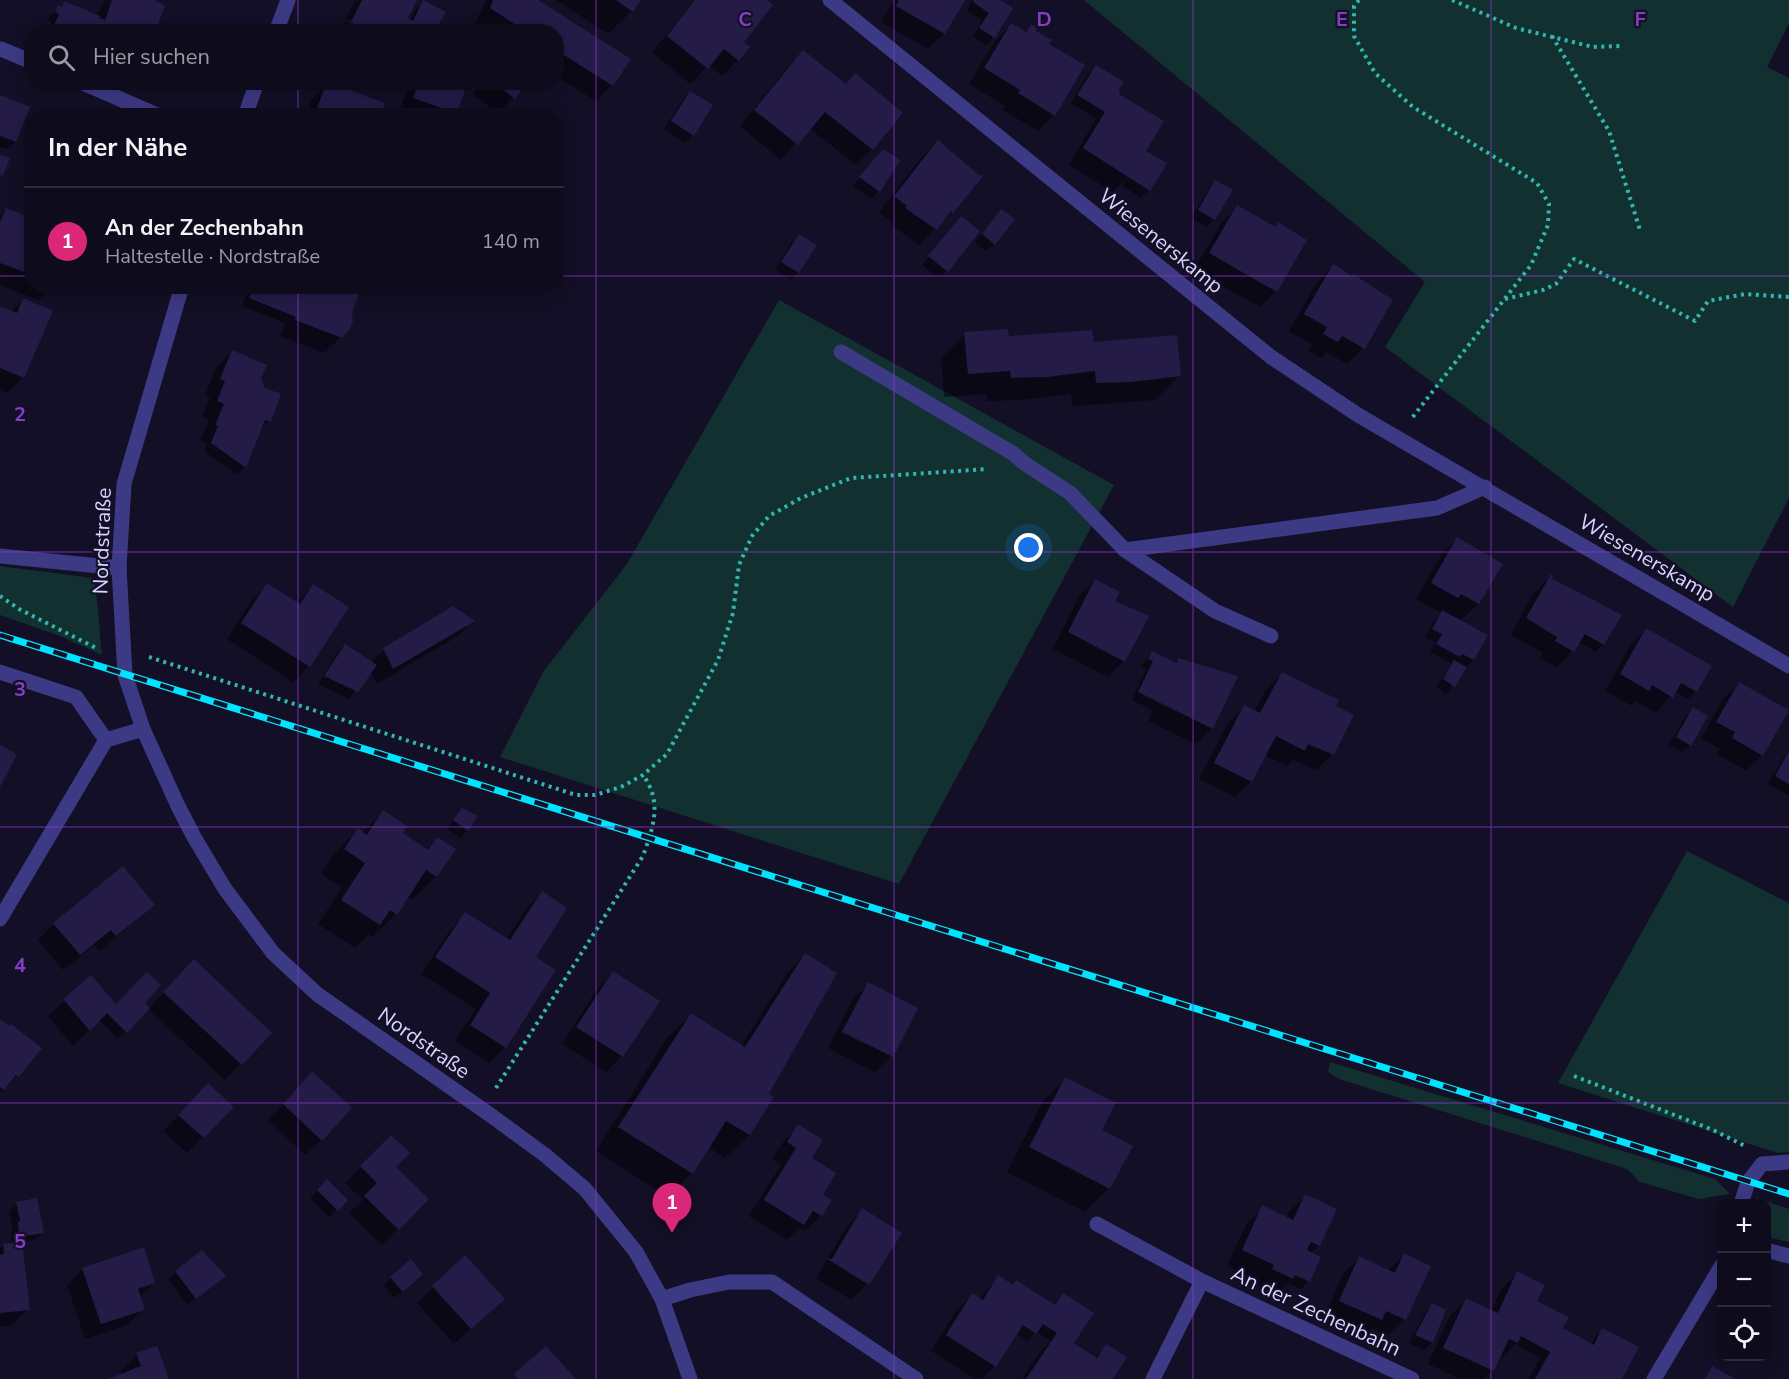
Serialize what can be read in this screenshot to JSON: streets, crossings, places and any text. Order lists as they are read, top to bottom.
{
  "streets": {
    "street": ["Wiesenerskamp", "Nordstraße", "An der Zechenbahn"]
  },
  "page": {
    "search": "Hier suchen",
    "heading": "In der Nähe",
    "list": [
      {
        "mark": "1",
        "name": "An der Zechenbahn",
        "note": "Haltestelle · Nordstraße",
        "value": "140 m"
      }
    ],
    "pins": "1",
    "map_buttons": ["+", "−"]
  },
  "grid": {
    "columns": [
      "C",
      "D",
      "E",
      "F"
    ],
    "rows": [
      "2",
      "3",
      "4",
      "5"
    ]
  }
}
